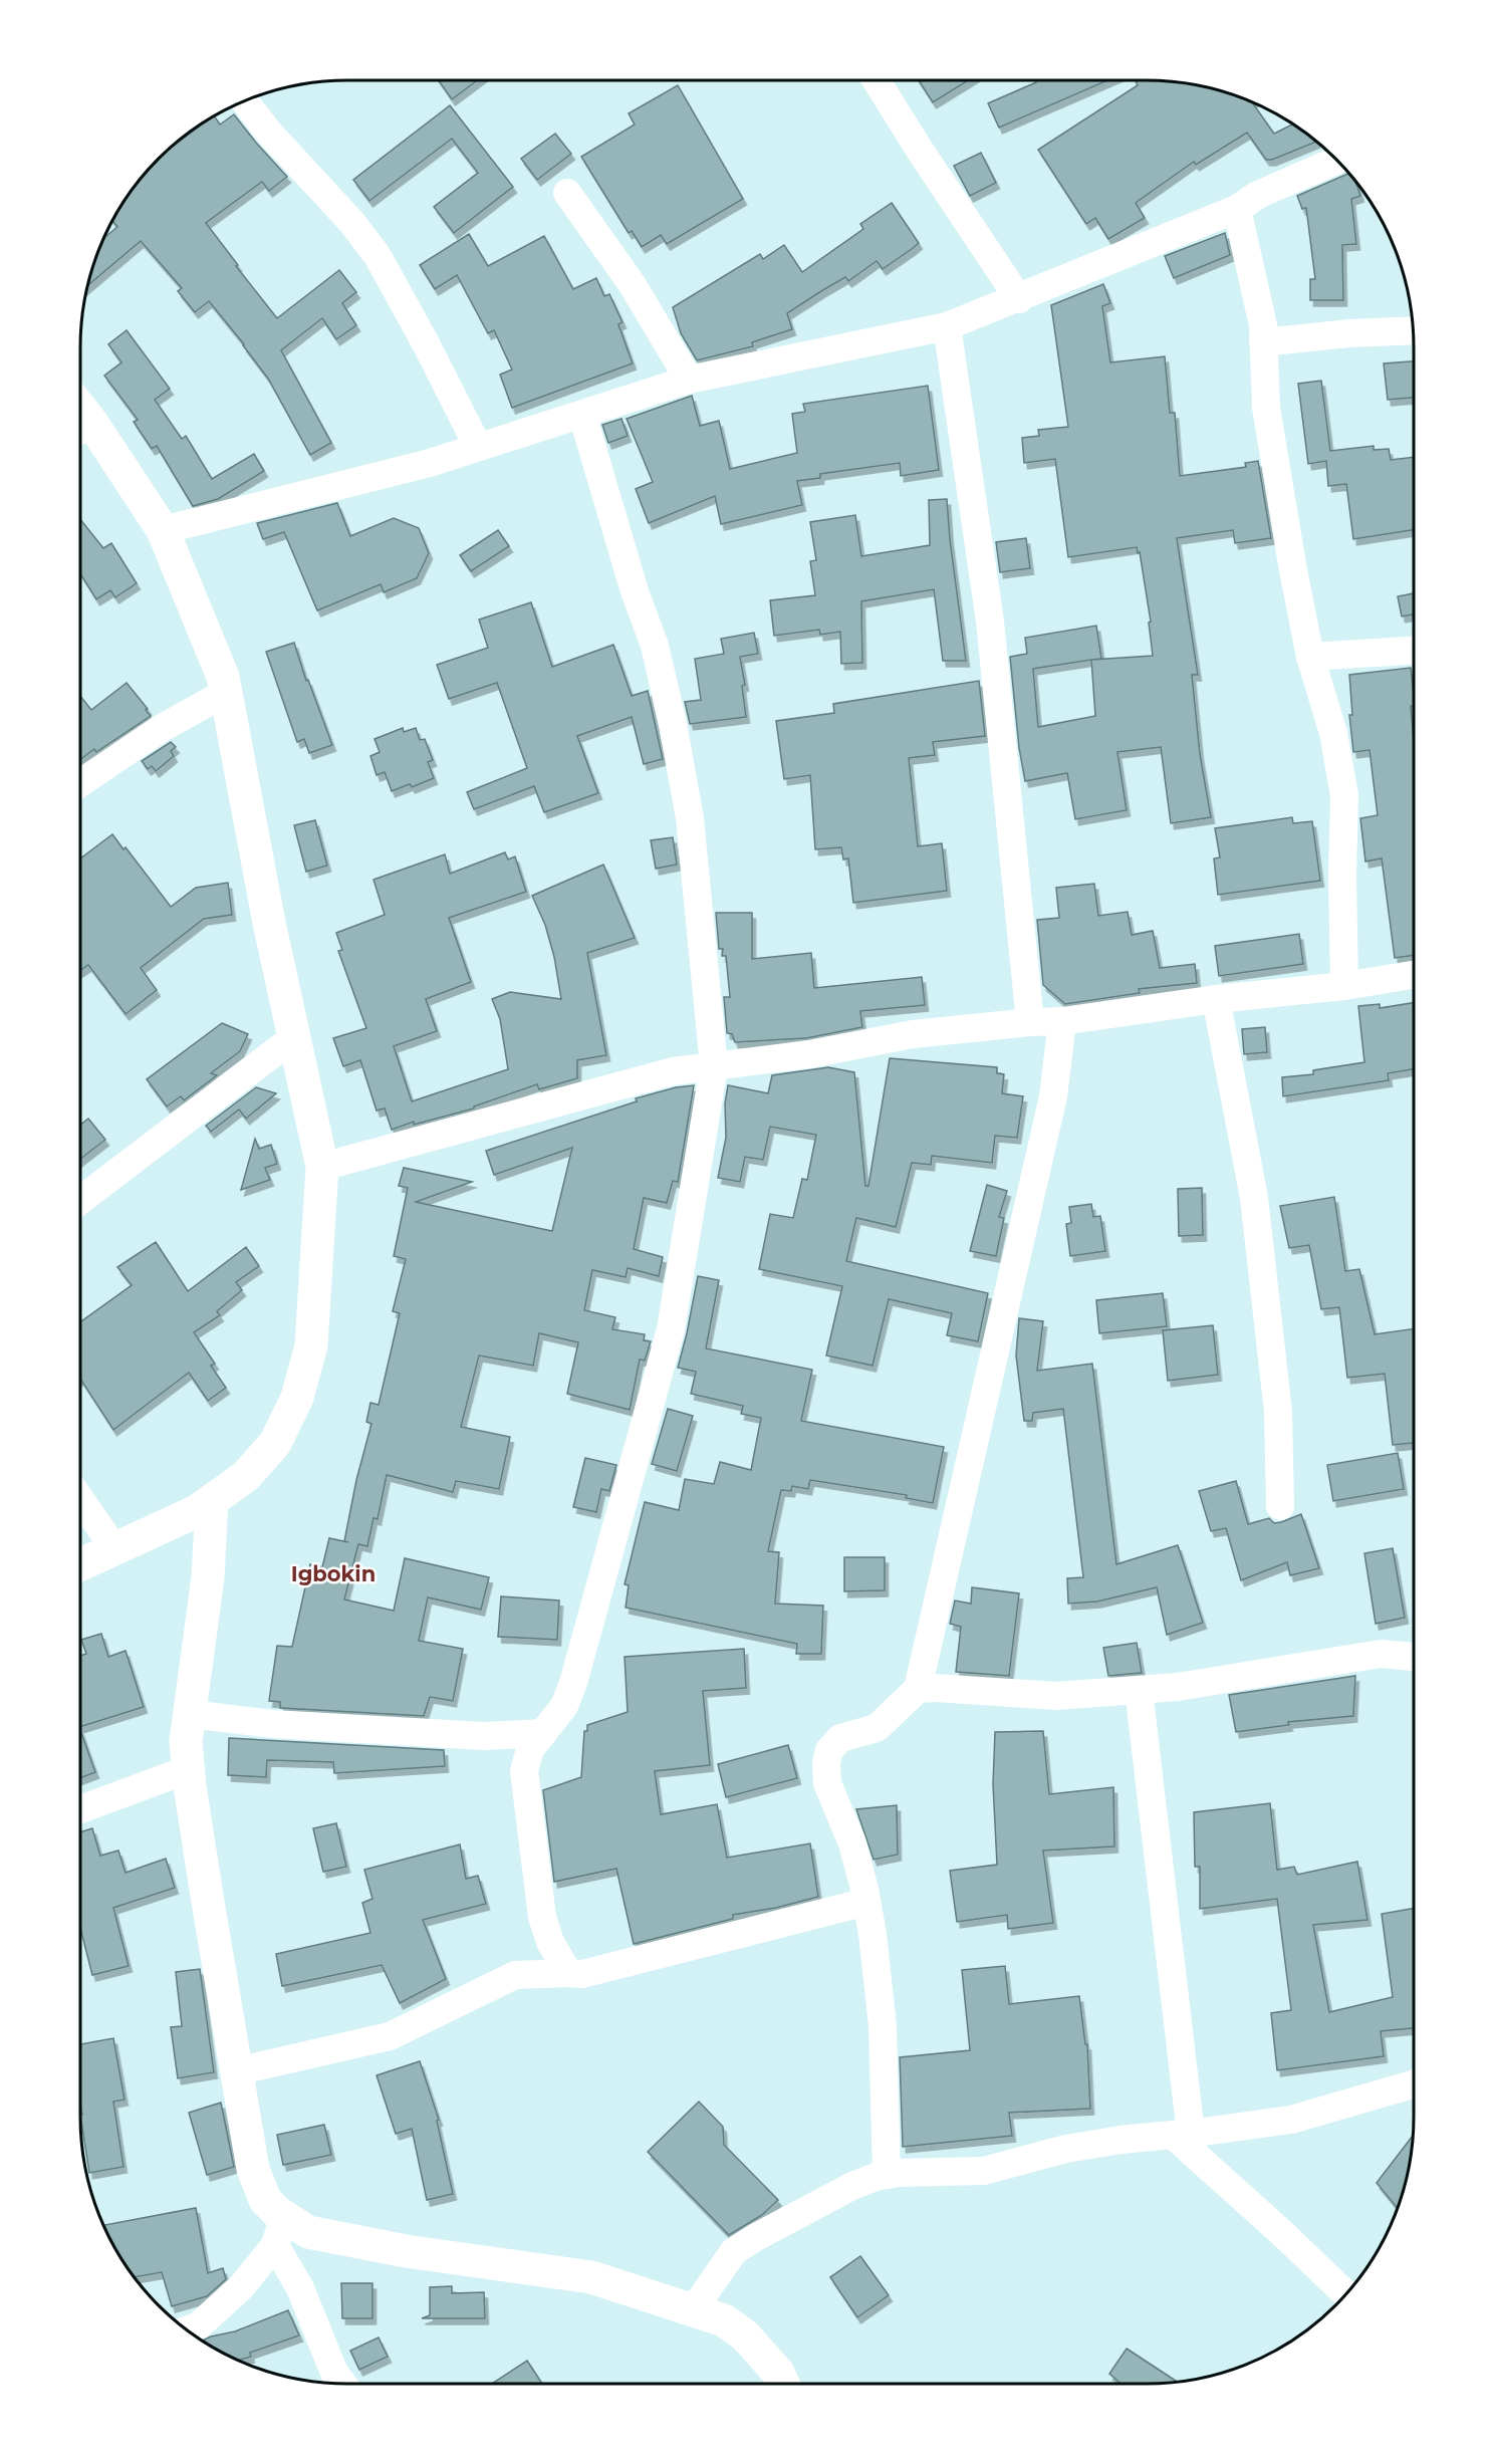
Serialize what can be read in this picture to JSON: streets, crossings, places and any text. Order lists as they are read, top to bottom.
{
  "districts": ["Igbokin"]
}
